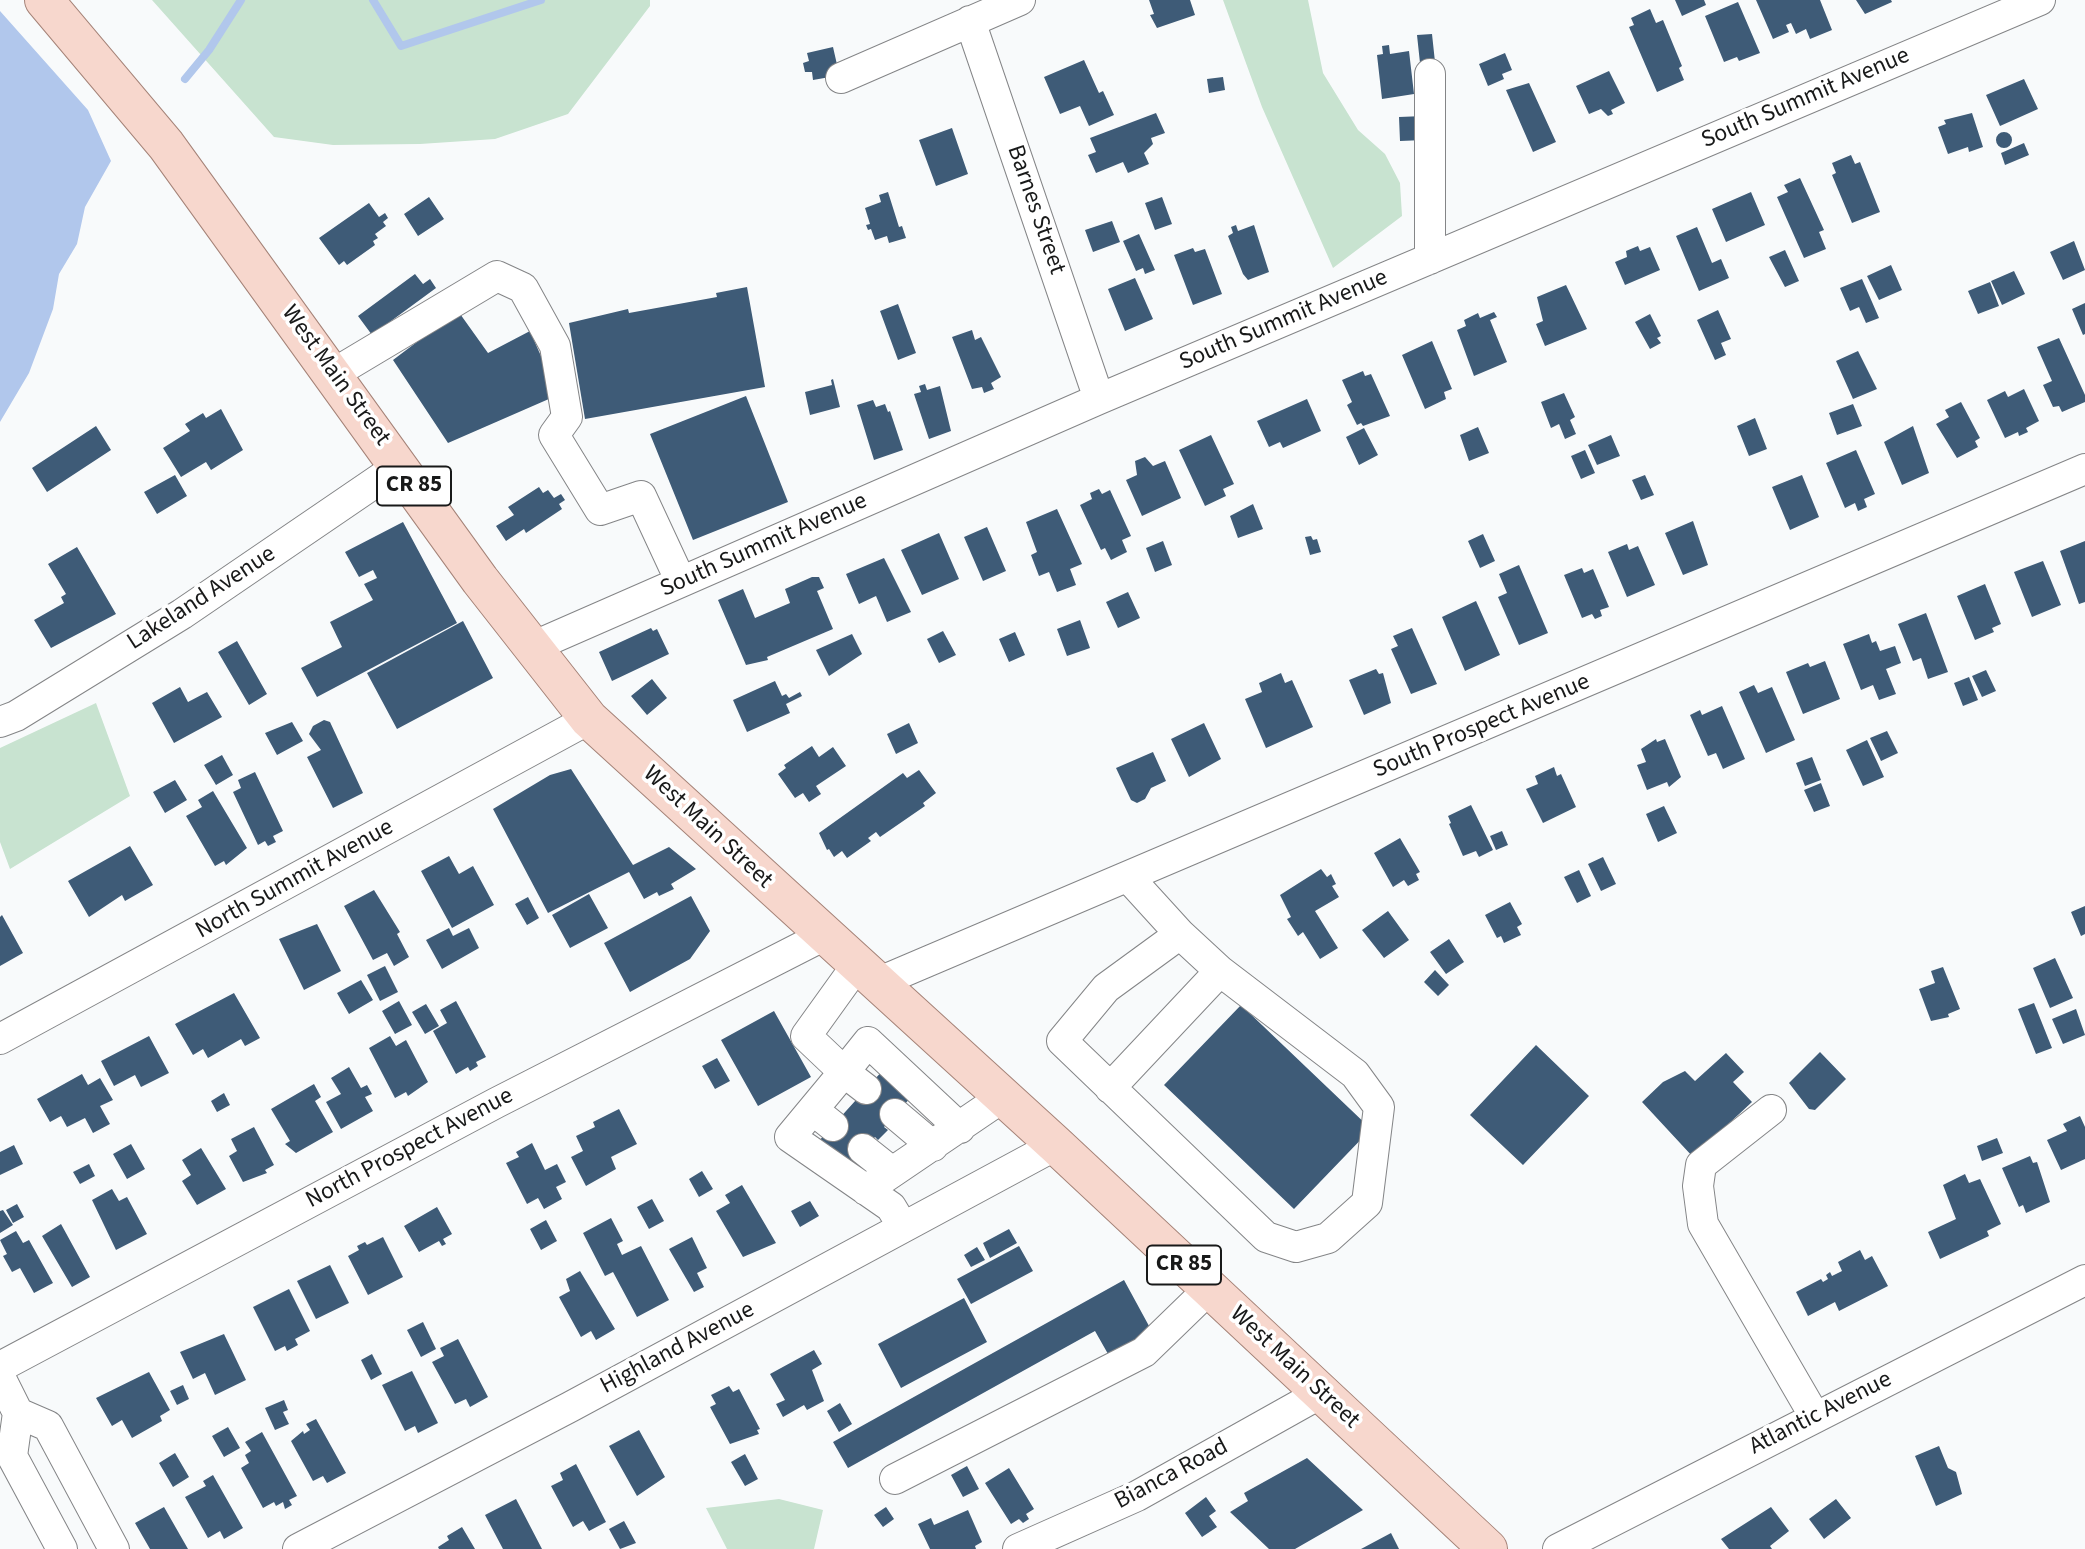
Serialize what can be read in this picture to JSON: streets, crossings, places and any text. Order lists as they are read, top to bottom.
{
  "streets": {
    "main road": ["West Main Street", "CR 85"],
    "street": [
      "South Summit Avenue",
      "Barnes Street",
      "Lakeland Avenue",
      "South Prospect Avenue",
      "North Summit Avenue",
      "North Prospect Avenue",
      "Highland Avenue",
      "Atlantic Avenue",
      "Bianca Road"
    ]
  },
  "crossings": [
    ["South Summit Avenue", "Barnes Street"],
    ["South Summit Avenue", "West Main Street"],
    ["West Main Street", "Lakeland Avenue"],
    ["West Main Street", "South Prospect Avenue"],
    ["West Main Street", "North Summit Avenue"],
    ["West Main Street", "North Prospect Avenue"],
    ["West Main Street", "Highland Avenue"],
    ["West Main Street", "Bianca Road"]
  ]
}
